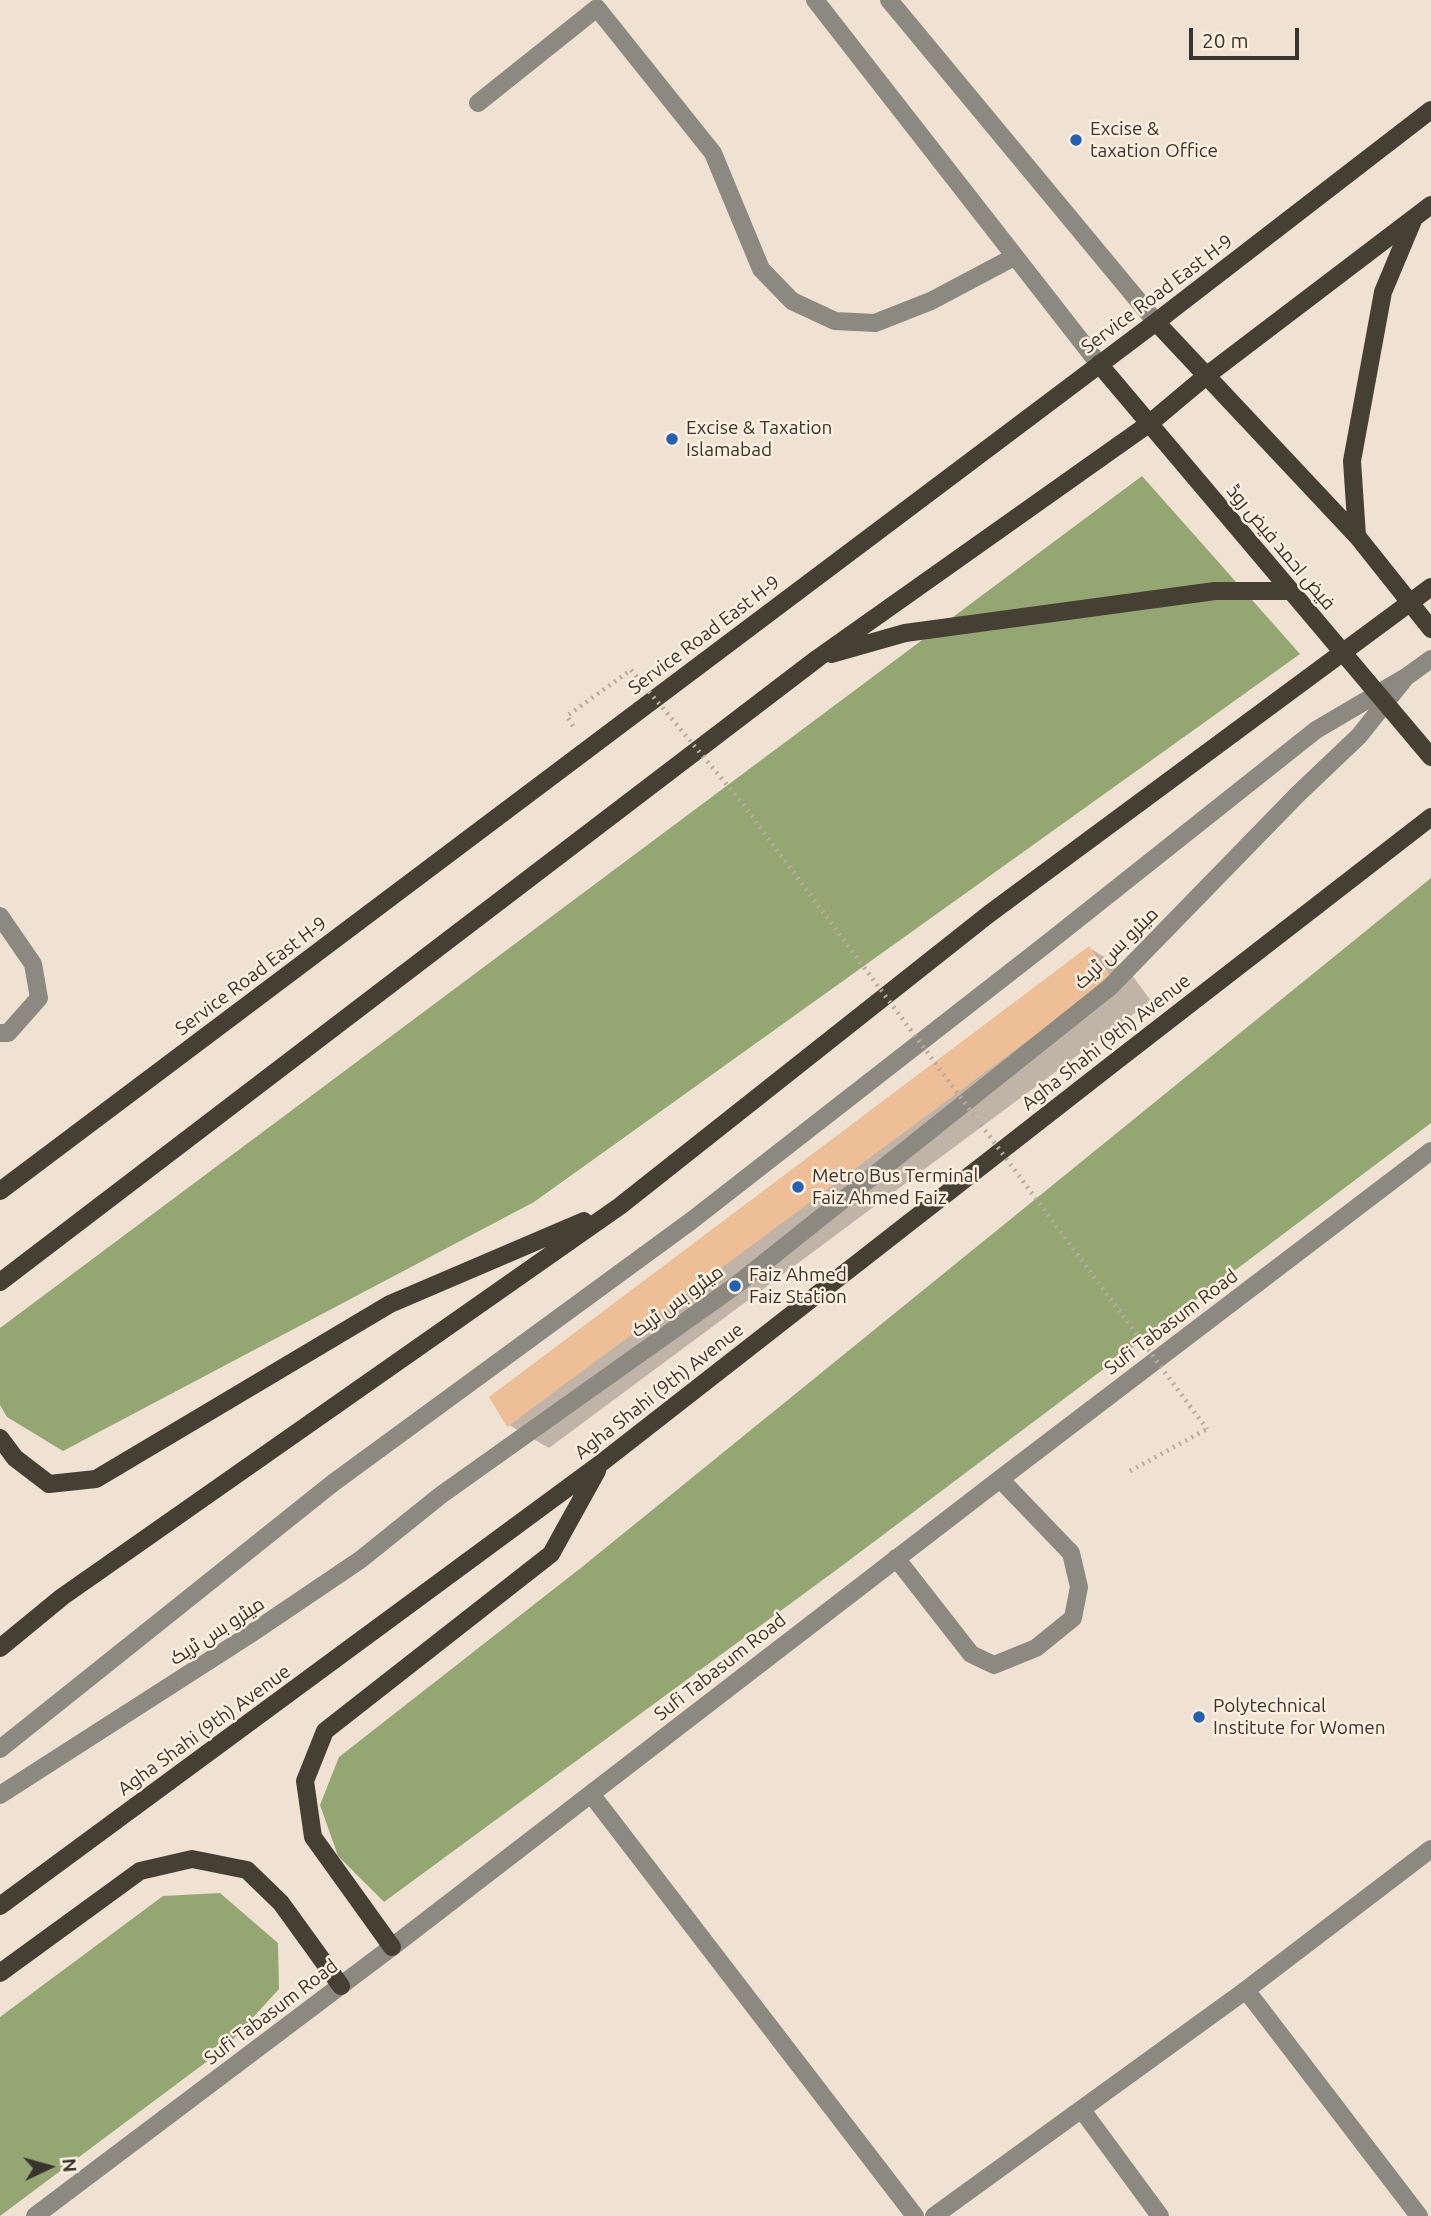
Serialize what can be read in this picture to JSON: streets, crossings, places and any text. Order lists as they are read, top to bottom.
{
  "streets": {
    "main road": ["Service Road East H-9", "فیض احمد فیض روڈ", "Agha Shahi (9th) Avenue"],
    "street": ["میٹرو بس ٹریک", "Sufi Tabasum Road"]
  },
  "crossings": [
    ["Service Road East H-9", "فیض احمد فیض روڈ"]
  ],
  "places": [
    "Excise & taxation Office",
    "Excise & Taxation Islamabad",
    "Metro Bus Terminal Faiz Ahmed Faiz",
    "Faiz Ahmed Faiz Station",
    "Polytechnical Institute for Women"
  ],
  "scale_bar": "20 m",
  "north": "right"
}
